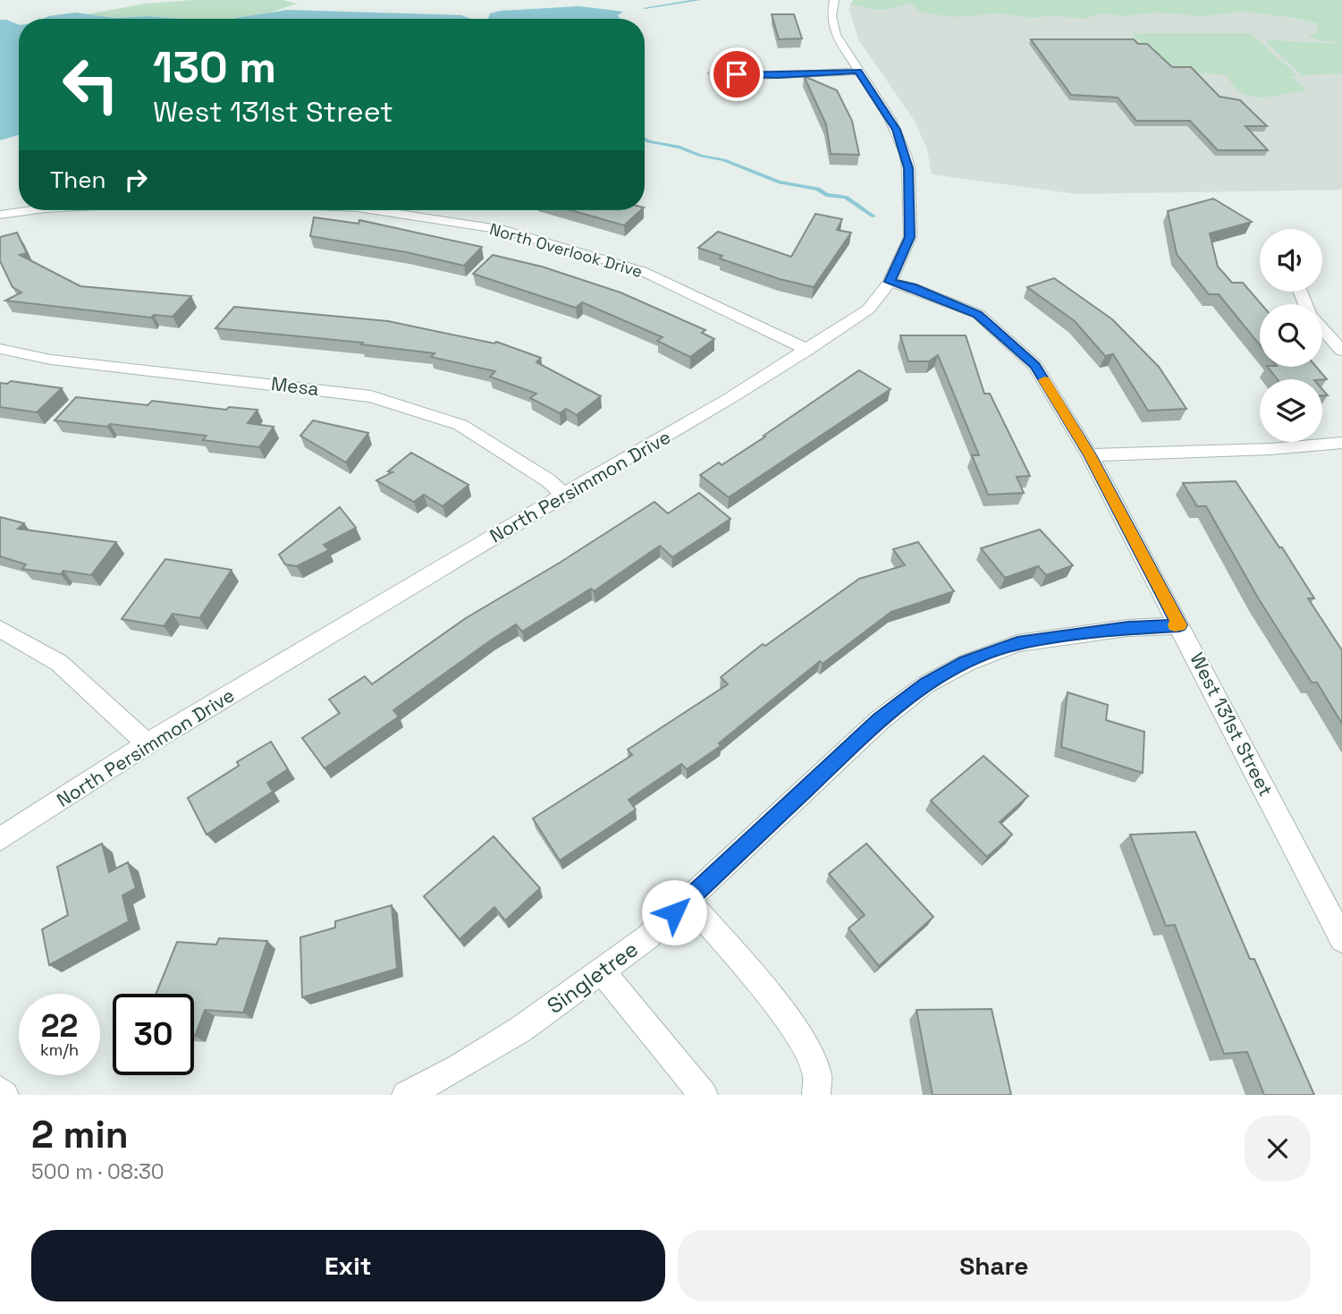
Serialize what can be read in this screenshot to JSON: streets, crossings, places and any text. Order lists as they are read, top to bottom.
{
  "streets": {
    "street": [
      "North Overlook Drive",
      "Mesa",
      "North Persimmon Drive",
      "West 131st Street",
      "Singletree"
    ]
  },
  "crossings": [
    ["North Overlook Drive", "North Persimmon Drive"],
    ["Mesa", "North Persimmon Drive"],
    ["North Persimmon Drive", "West 131st Street"],
    ["West 131st Street", "Singletree"]
  ],
  "page": {
    "turn": ["130 m", "West 131st Street"],
    "then": "Then",
    "speed": "22 km/h",
    "limit": "30",
    "heading": ["2 min", "500 m · 08:30"],
    "buttons": ["Exit", "Share"]
  }
}
